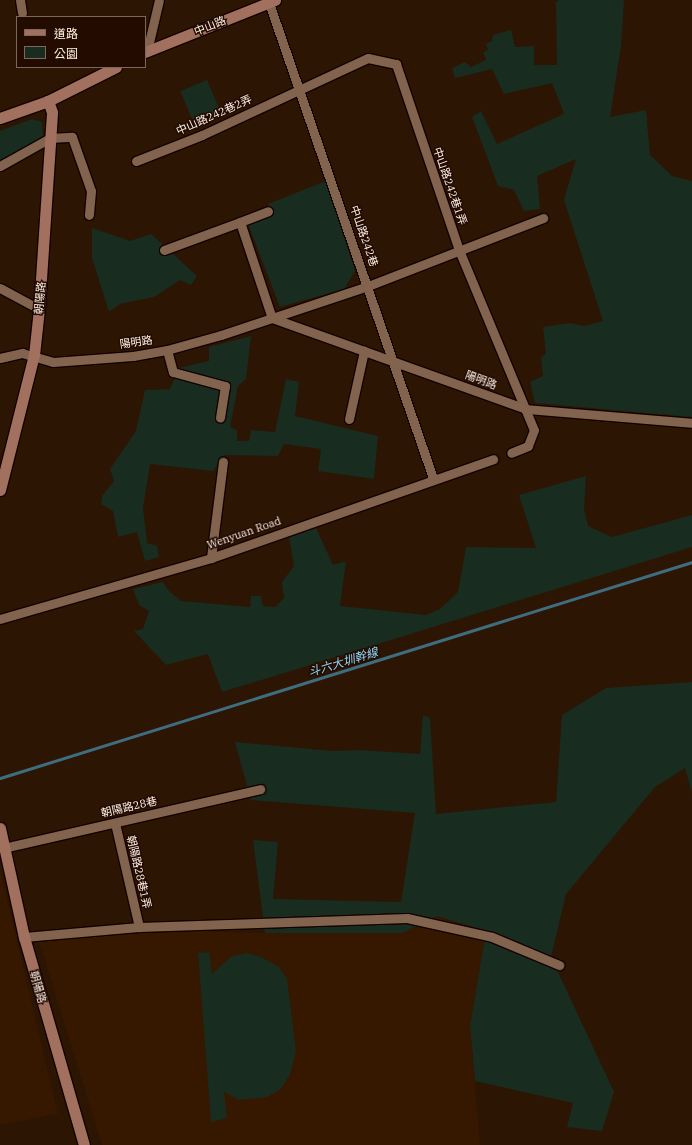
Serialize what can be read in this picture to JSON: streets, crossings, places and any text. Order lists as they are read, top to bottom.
{
  "streets": {
    "main road": ["中山路", "朝陽路"],
    "street": [
      "中山路242巷2弄",
      "中山路242巷1弄",
      "中山路242巷",
      "陽明路",
      "Wenyuan Road",
      "朝陽路28巷",
      "朝陽路28巷1弄"
    ]
  },
  "crossings": [
    ["中山路", "中山路242巷"],
    ["中山路242巷2弄", "中山路242巷1弄"],
    ["中山路242巷2弄", "中山路242巷"],
    ["中山路242巷1弄", "中山路242巷"],
    ["中山路242巷1弄", "陽明路"],
    ["中山路242巷", "陽明路"],
    ["中山路242巷", "Wenyuan Road"],
    ["朝陽路", "陽明路"],
    ["朝陽路", "朝陽路28巷"],
    ["朝陽路28巷", "朝陽路28巷1弄"]
  ],
  "water": ["斗六大圳幹線"],
  "legend": ["道路", "公園"]
}
